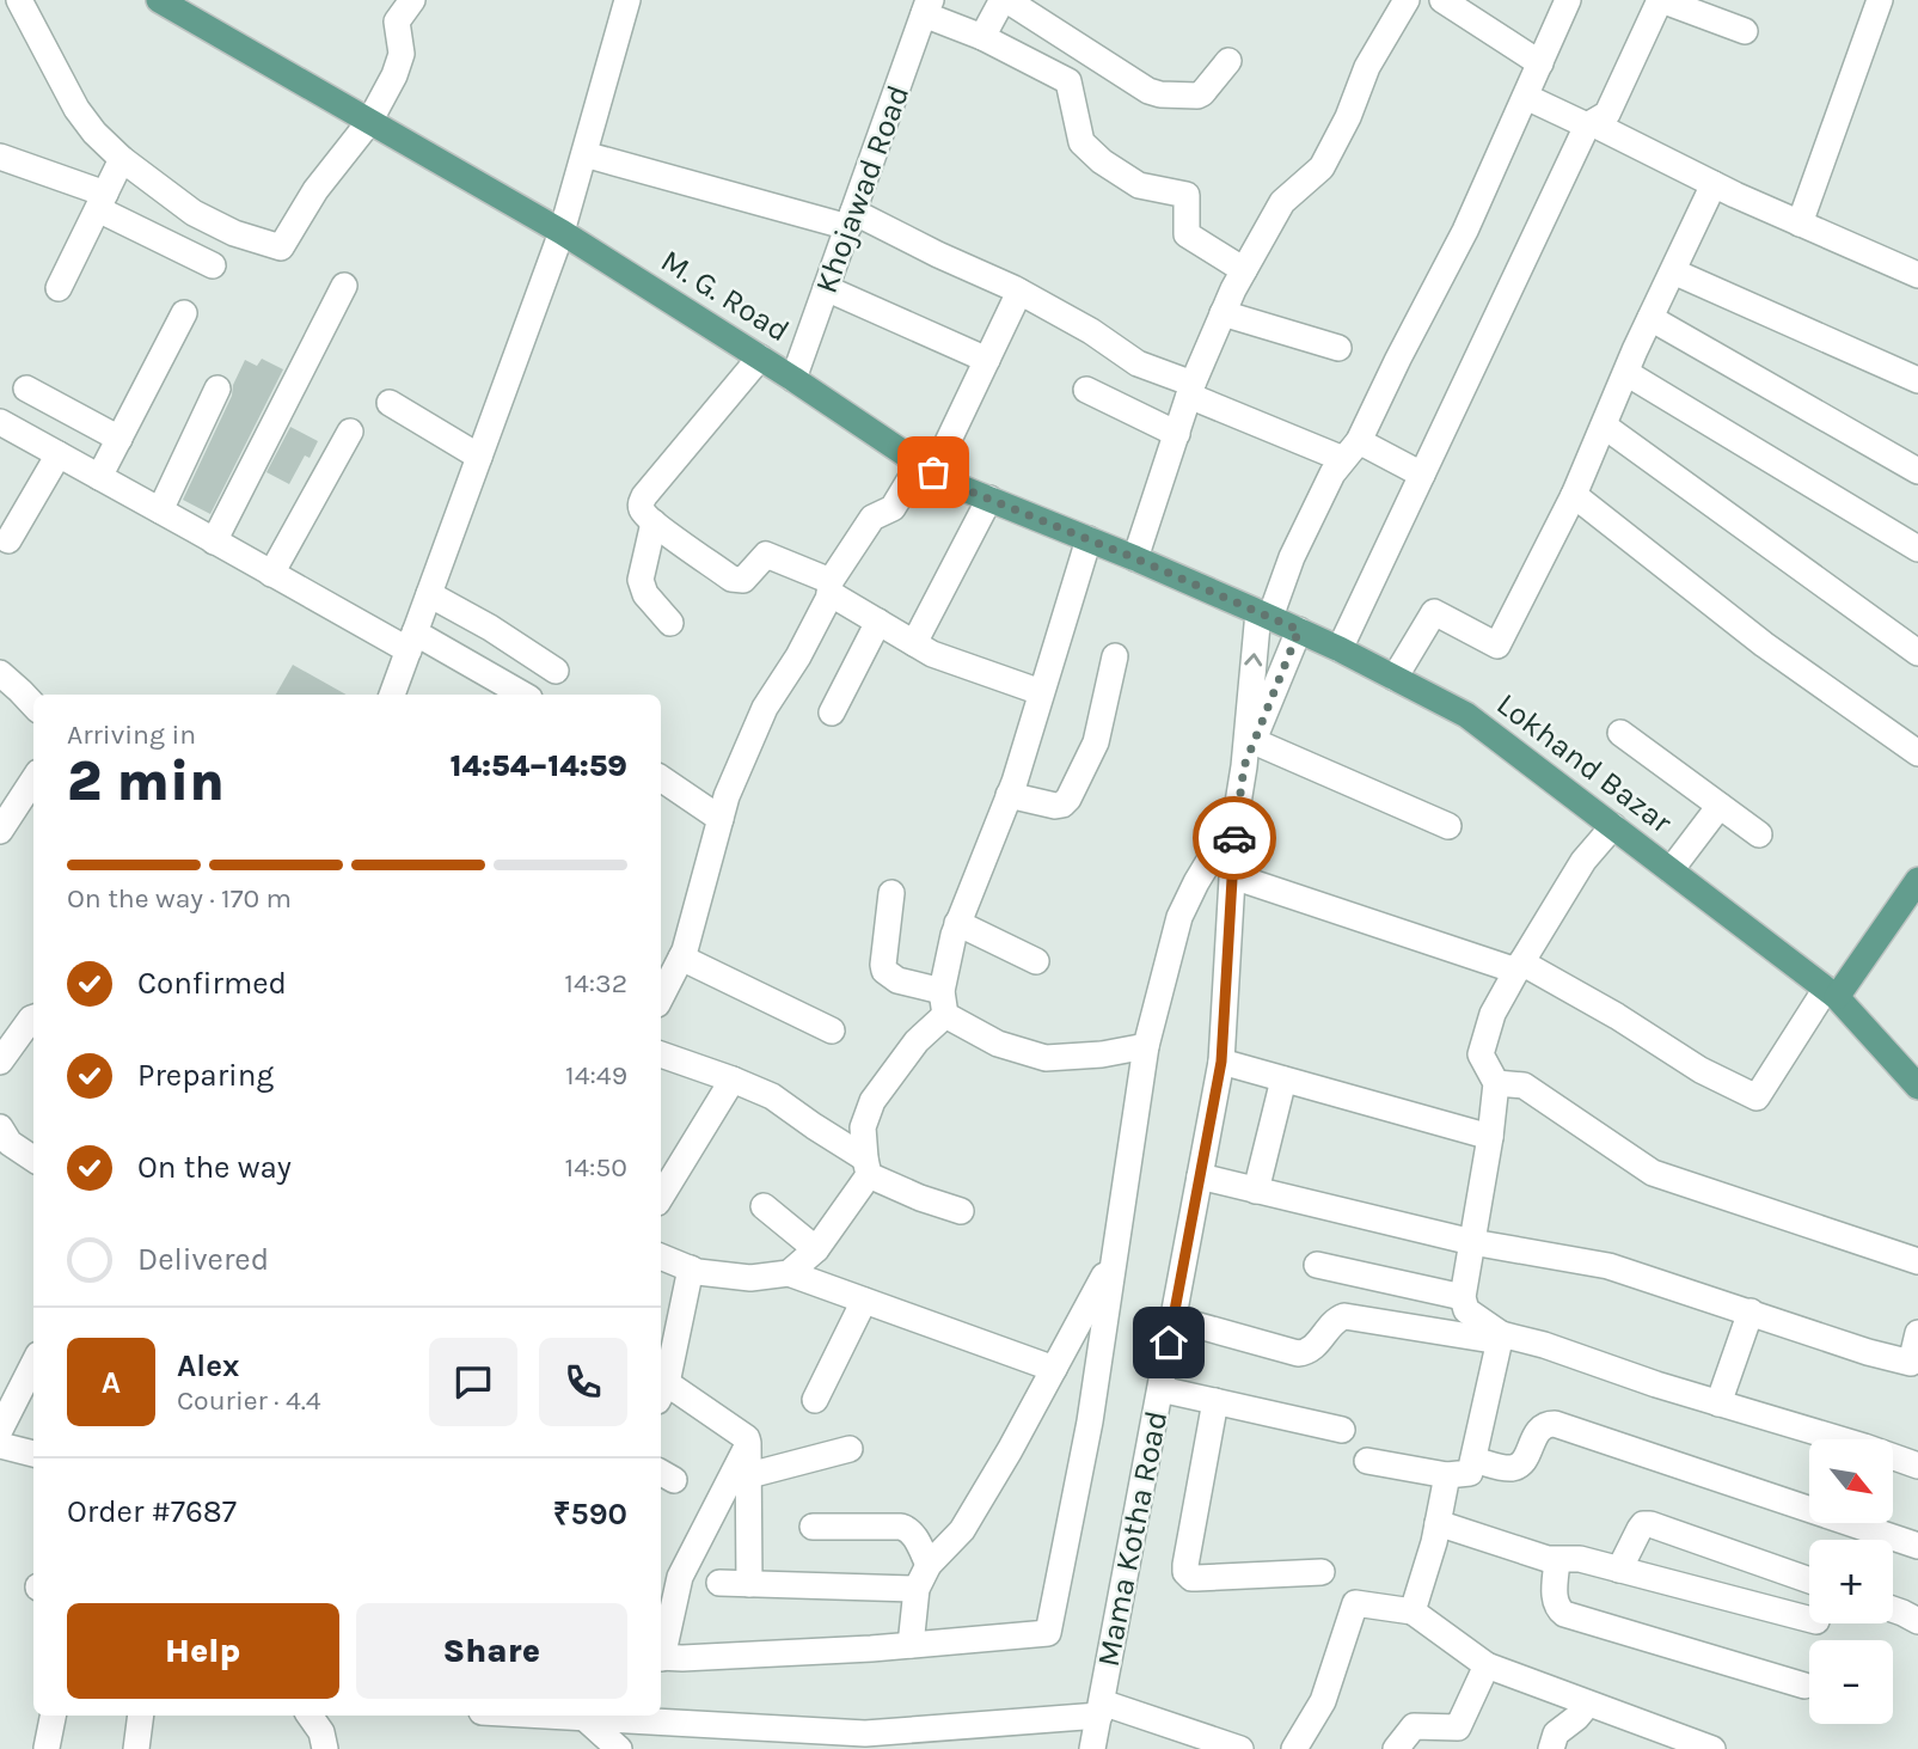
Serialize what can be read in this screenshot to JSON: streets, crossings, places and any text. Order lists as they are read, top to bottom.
{
  "streets": {
    "main road": ["M. G. Road", "Lokhand Bazar"],
    "street": ["Khojawad Road", "Mama Kotha Road"]
  },
  "crossings": [
    ["Khojawad Road", "M. G. Road"],
    ["M. G. Road", "Lokhand Bazar"],
    ["M. G. Road", "Mama Kotha Road"],
    ["Lokhand Bazar", "Mama Kotha Road"]
  ],
  "north": "bottom right",
  "page": {
    "heading": ["2 min", "Arriving in", "14:54–14:59"],
    "panel": [
      "Alex",
      "Courier · 4.4",
      "Order #7687",
      "₹590"
    ],
    "bar": "On the way · 170 m",
    "list": [
      ["Confirmed", "14:32"],
      ["Preparing", "14:49"],
      ["On the way", "14:50"],
      "Delivered"
    ],
    "round": "A",
    "map_buttons": ["+", "−"],
    "buttons": ["Help", "Share"]
  }
}
